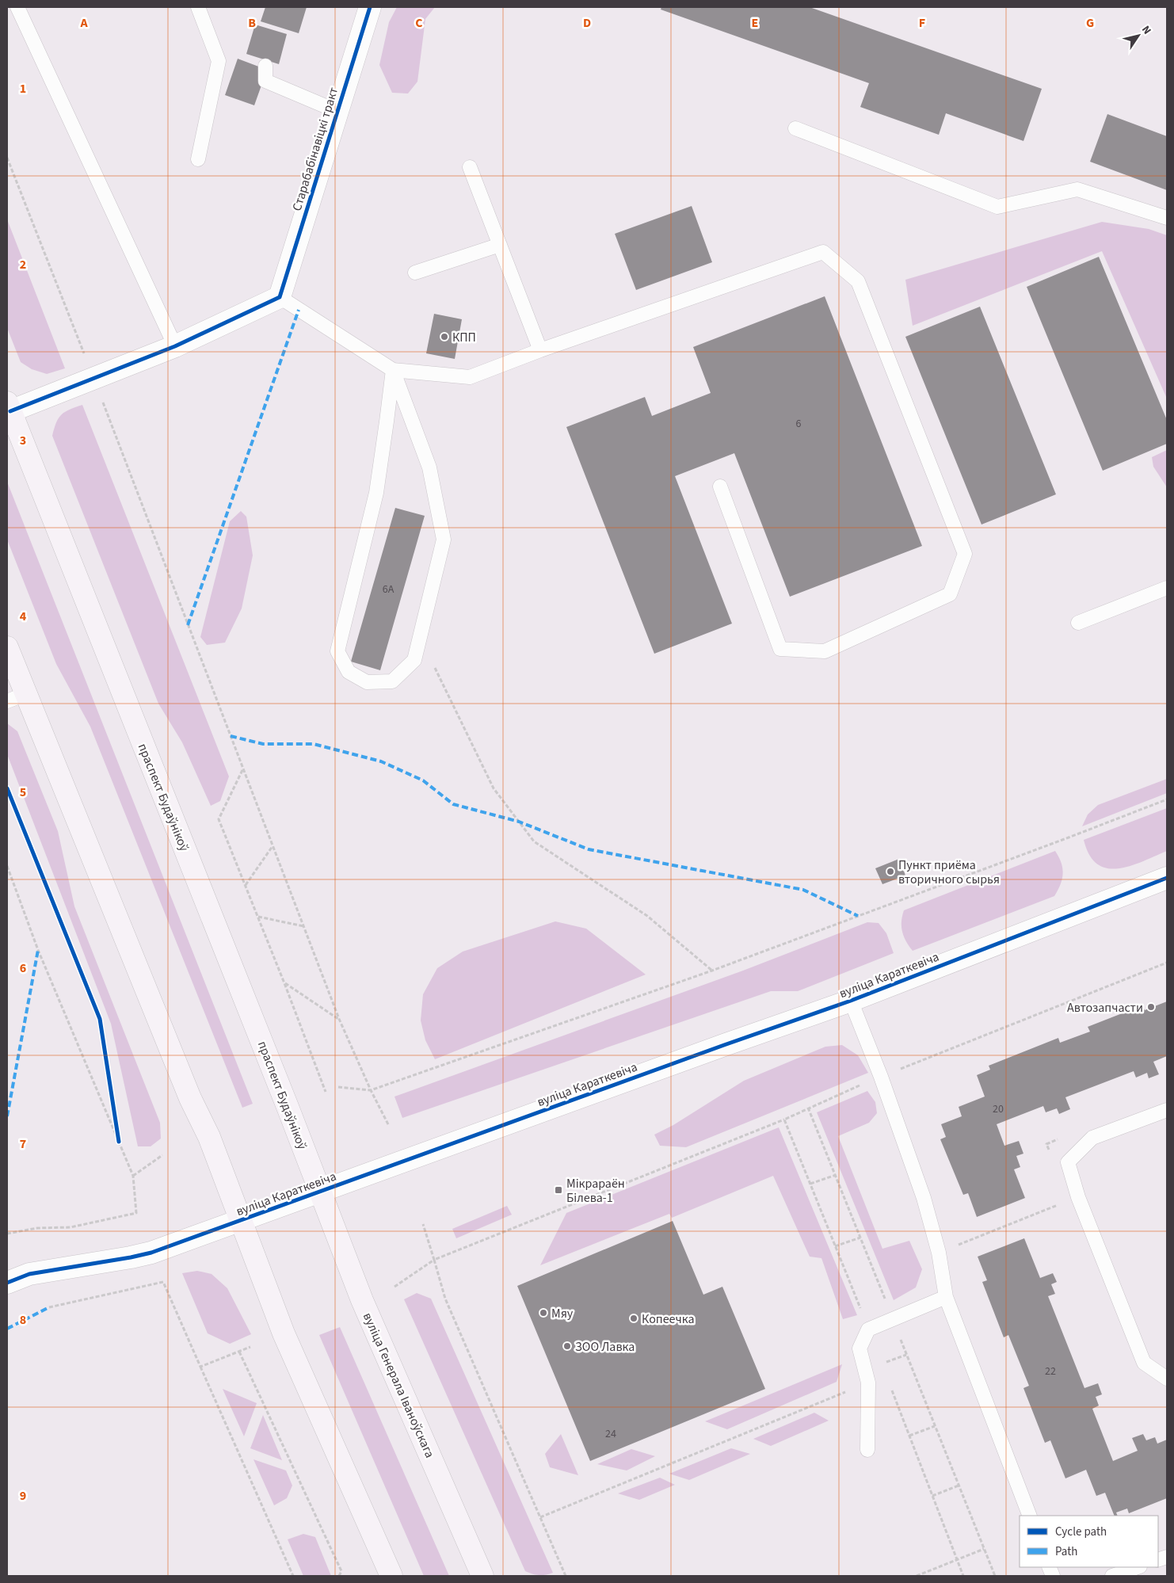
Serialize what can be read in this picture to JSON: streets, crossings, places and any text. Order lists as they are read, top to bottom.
{
  "streets": {
    "main road": ["праспект Будаўнікоў", "вуліца Генерала Іваноўскага"],
    "street": ["Старабабінавіцкі тракт", "вуліца Караткевіча"]
  },
  "crossings": [
    ["праспект Будаўнікоў", "вуліца Караткевіча"],
    ["праспект Будаўнікоў", "вуліца Генерала Іваноўскага"],
    ["вуліца Караткевіча", "вуліца Генерала Іваноўскага"]
  ],
  "places": {
    "other": [
      "КПП",
      "Пункт приёма вторичного сырья",
      "Автозапчасти",
      "Мяу",
      "Копеечка",
      "ЗОО Лавка"
    ],
    "transit": ["Мікрараён Білева-1"]
  },
  "house_numbers": [
    "6",
    "6А",
    "20",
    "22",
    "24"
  ],
  "legend": ["Cycle path", "Path"],
  "north": "top right",
  "grid": {
    "columns": [
      "A",
      "B",
      "C",
      "D",
      "E",
      "F",
      "G"
    ],
    "rows": [
      "1",
      "2",
      "3",
      "4",
      "5",
      "6",
      "7",
      "8",
      "9"
    ]
  }
}
